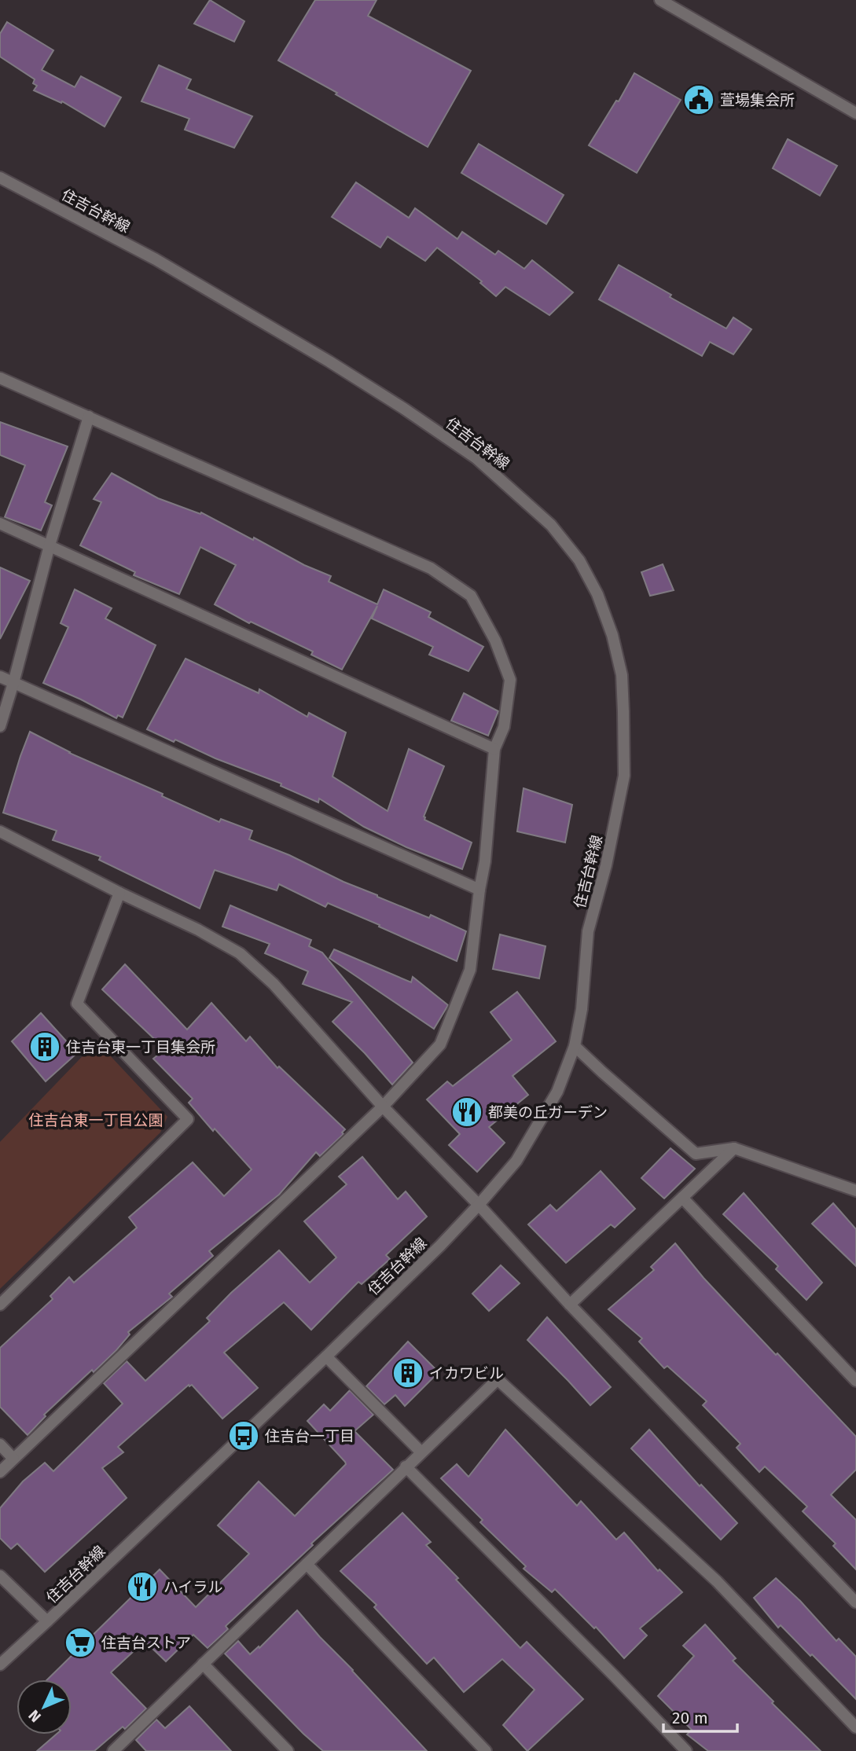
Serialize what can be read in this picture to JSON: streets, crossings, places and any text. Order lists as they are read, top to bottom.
{
  "streets": {
    "street": ["住吉台幹線"]
  },
  "parks": ["住吉台東一丁目公園"],
  "places": {
    "public building": ["萱場集会所"],
    "building": ["住吉台東一丁目集会所", "イカワビル"],
    "restaurant": ["都美の丘ガーデン", "ハイラル"],
    "bus stop": ["住吉台一丁目"],
    "supermarket": ["住吉台ストア"]
  },
  "scale_bar": "20 m",
  "north": "bottom left"
}
